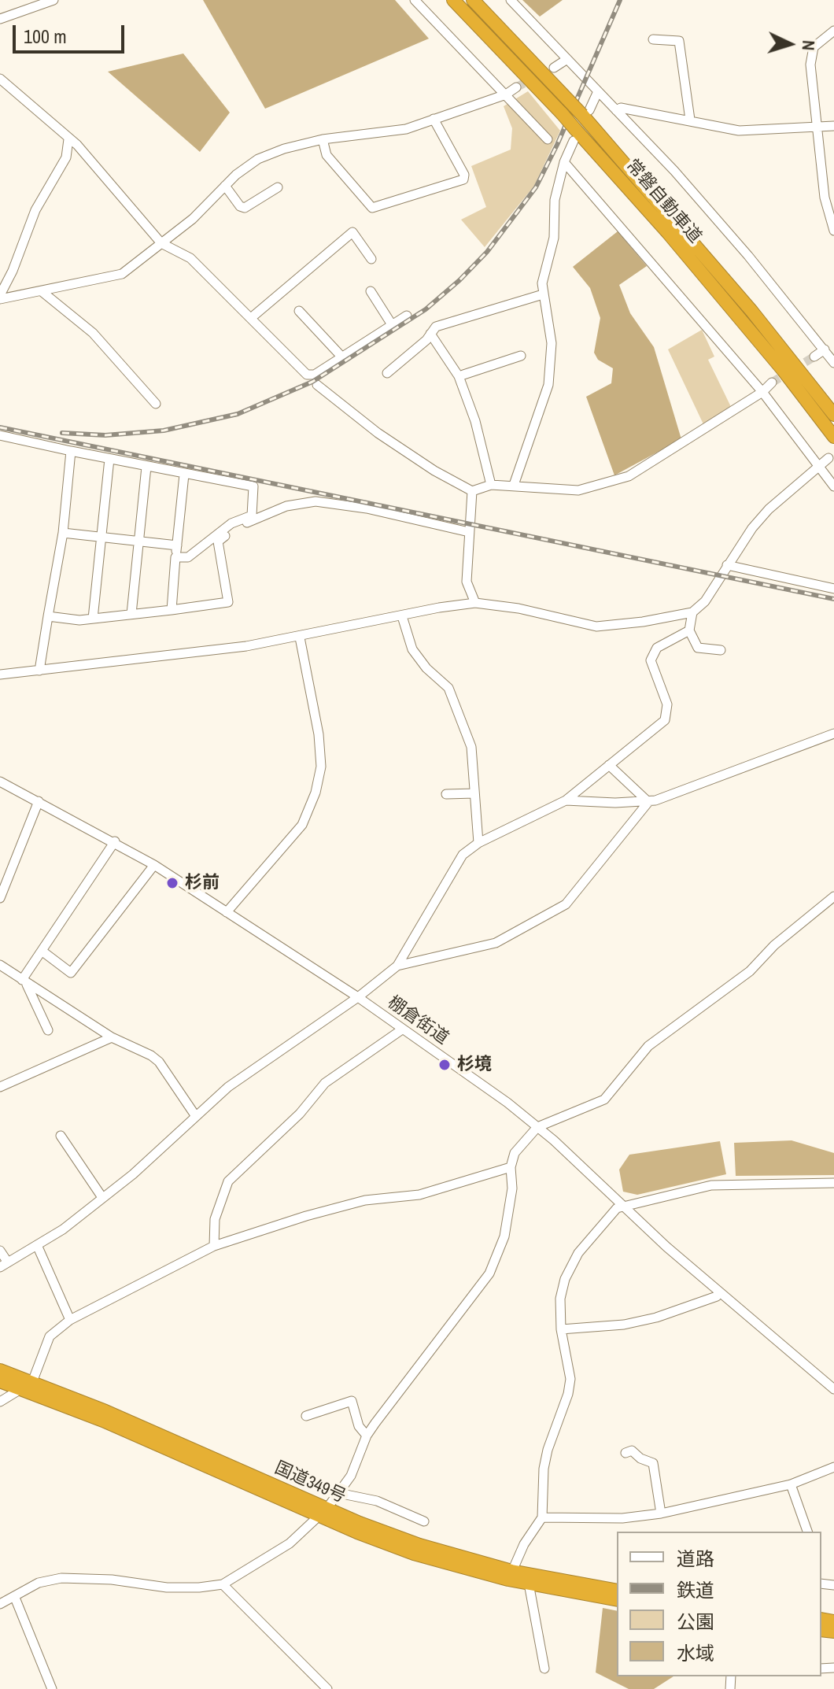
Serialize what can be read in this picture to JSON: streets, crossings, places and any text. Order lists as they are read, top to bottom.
{
  "streets": {
    "highway": ["常磐自動車道", "国道349号"],
    "street": ["棚倉街道"]
  },
  "places": ["杉前", "杉境"],
  "legend": [
    "道路",
    "鉄道",
    "公園",
    "水域"
  ],
  "scale_bar": "100 m",
  "north": "right"
}
